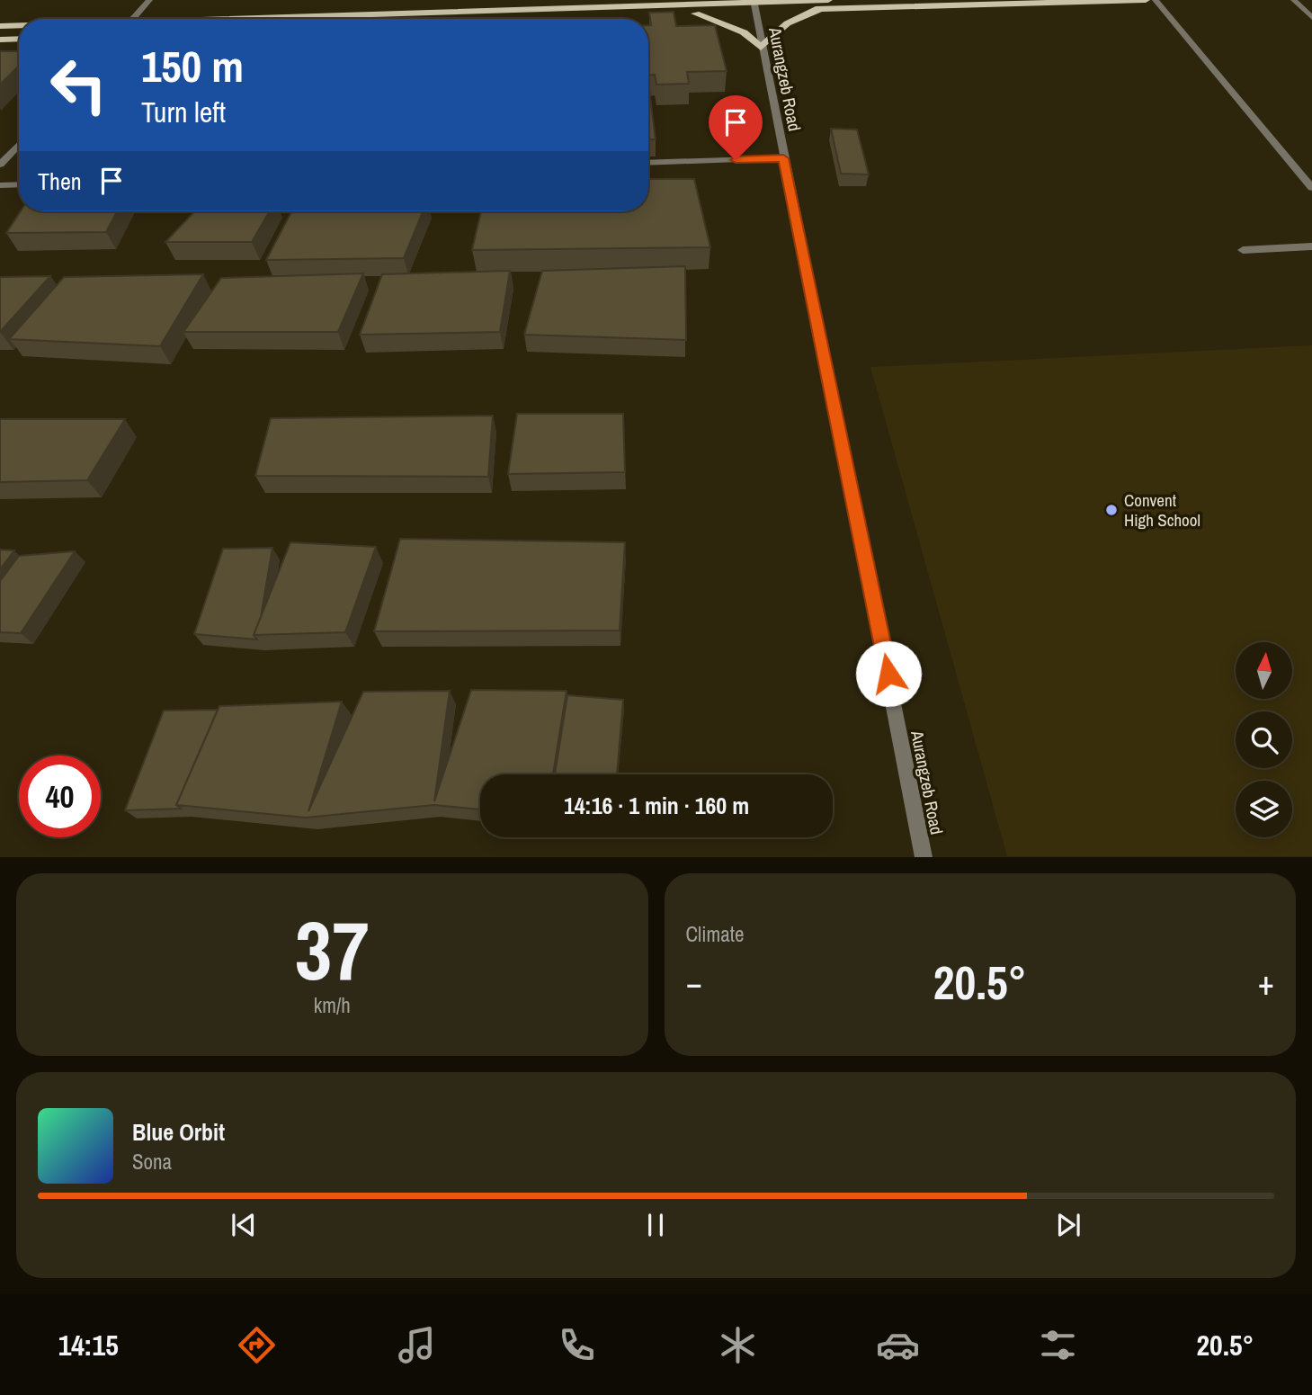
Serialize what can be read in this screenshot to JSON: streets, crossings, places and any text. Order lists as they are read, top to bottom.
{
  "streets": {
    "street": ["Aurangzeb Road"]
  },
  "places": ["Convent High School"],
  "north": "top",
  "page": {
    "turn": ["150 m", "Turn left"],
    "then": "Then",
    "limit": "40",
    "trip": "14:16 · 1 min · 160 m",
    "tile": [
      ["37", "km/h"],
      "Climate"
    ],
    "heat": ["−", "20.5°", "+"],
    "song": ["Blue Orbit", "Sona"],
    "tabs": ["14:15", "20.5°"]
  }
}
